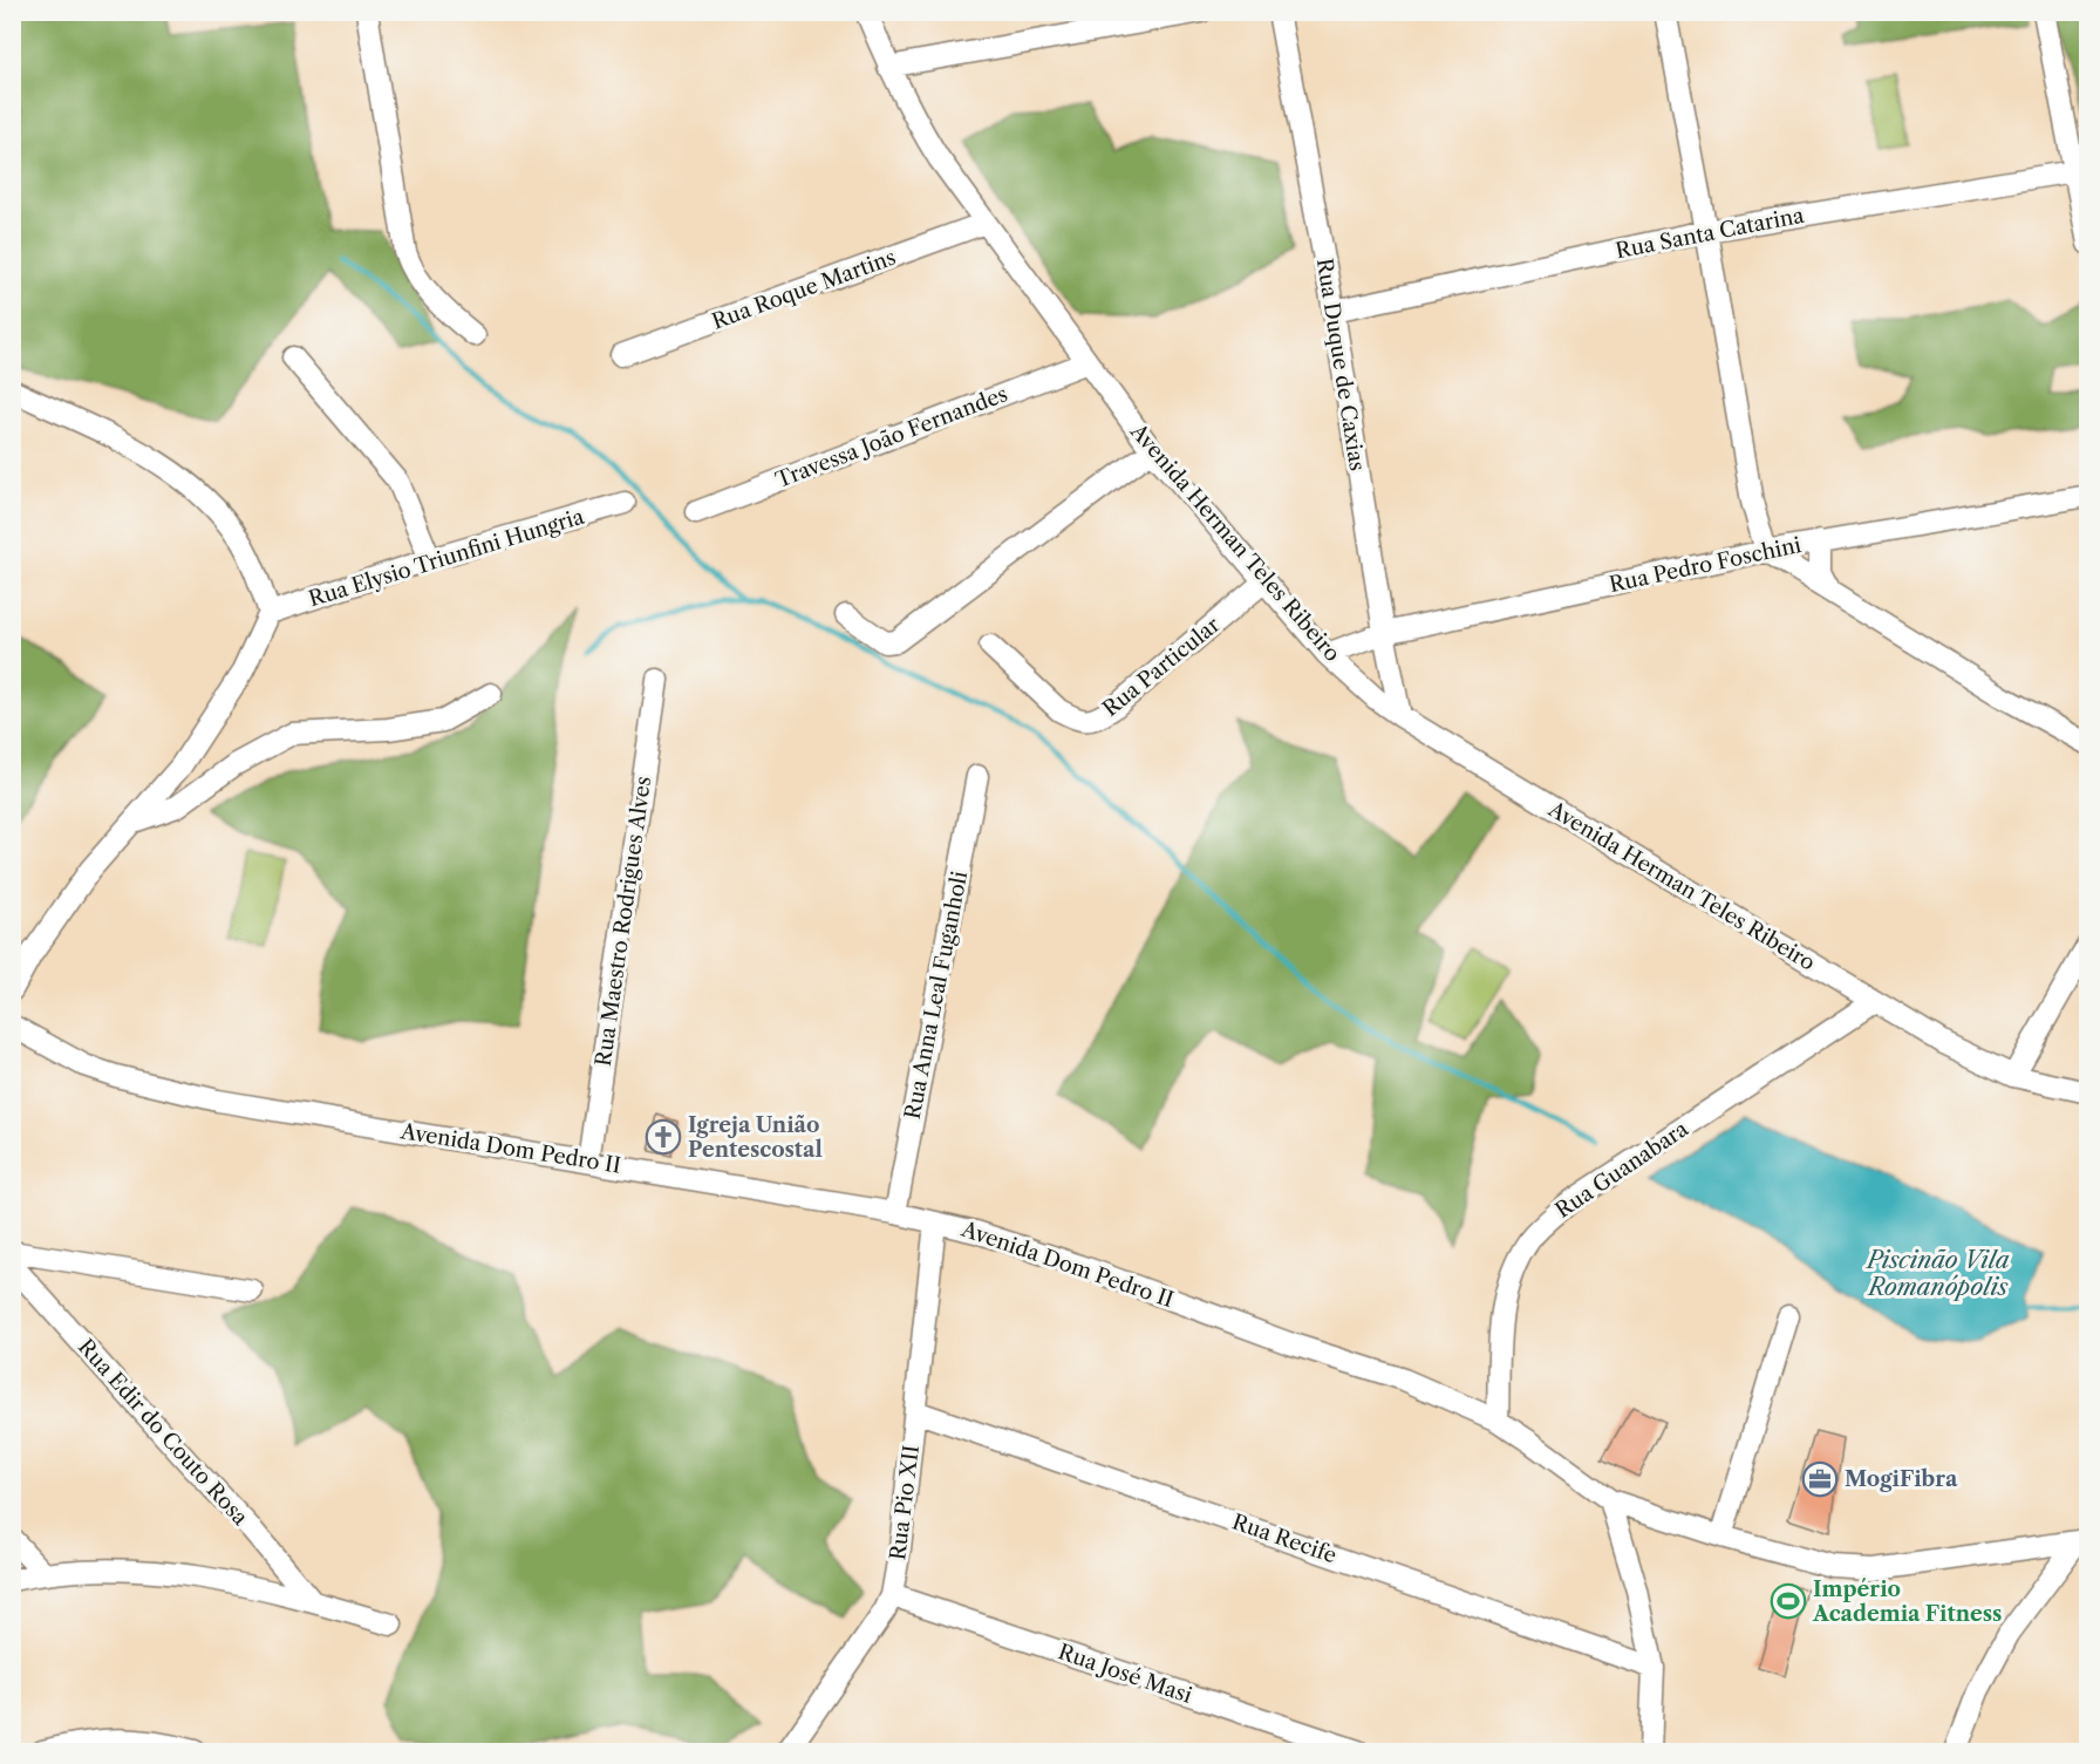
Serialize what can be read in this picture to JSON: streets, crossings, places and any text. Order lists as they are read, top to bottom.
{
  "streets": {
    "street": [
      "Rua Santa Catarina",
      "Rua Roque Martins",
      "Rua Duque de Caxias",
      "Travessa João Fernandes",
      "Avenida Herman Teles Ribeiro",
      "Rua Elysio Triunfini Hungria",
      "Rua Pedro Foschini",
      "Rua Particular",
      "Rua Maestro Rodrigues Alves",
      "Rua Anna Leal Fuganholi",
      "Avenida Dom Pedro II",
      "Rua Guanabara",
      "Rua Edir do Couto Rosa",
      "Rua Pio XII",
      "Rua Recife",
      "Rua José Masi"
    ]
  },
  "crossings": [
    ["Rua Santa Catarina", "Rua Duque de Caxias"],
    ["Rua Roque Martins", "Avenida Herman Teles Ribeiro"],
    ["Rua Duque de Caxias", "Avenida Herman Teles Ribeiro"],
    ["Rua Duque de Caxias", "Rua Pedro Foschini"],
    ["Travessa João Fernandes", "Avenida Herman Teles Ribeiro"],
    ["Avenida Herman Teles Ribeiro", "Rua Pedro Foschini"],
    ["Avenida Herman Teles Ribeiro", "Rua Particular"],
    ["Avenida Herman Teles Ribeiro", "Rua Guanabara"],
    ["Rua Maestro Rodrigues Alves", "Avenida Dom Pedro II"],
    ["Rua Anna Leal Fuganholi", "Avenida Dom Pedro II"],
    ["Avenida Dom Pedro II", "Rua Guanabara"],
    ["Avenida Dom Pedro II", "Rua Pio XII"],
    ["Rua Pio XII", "Rua Recife"],
    ["Rua Pio XII", "Rua José Masi"]
  ],
  "water": ["Piscinão Vila Romanópolis"],
  "places": {
    "church": ["Igreja União Pentescostal"],
    "office": ["MogiFibra"],
    "sports": ["Império Academia Fitness"]
  }
}
